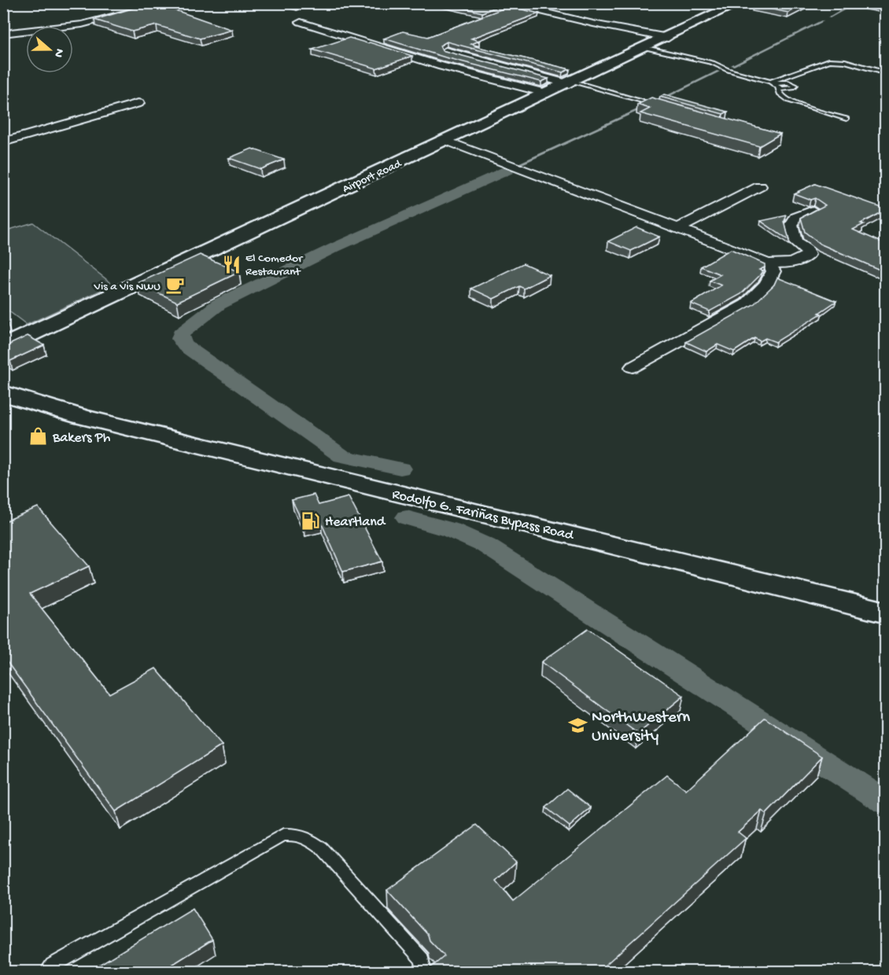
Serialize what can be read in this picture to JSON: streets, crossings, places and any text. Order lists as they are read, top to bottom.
{
  "streets": {
    "main road": ["Airport Road", "Rodolfo G. Fariñas Bypass Road"]
  },
  "places": {
    "restaurant": ["El Comedor Restaurant"],
    "cafe": ["Vis a Vis NWU"],
    "shop": ["Bakers Ph"],
    "fuel station": ["Heartland"],
    "school or university": ["NorthWestern University"]
  },
  "north": "right"
}
